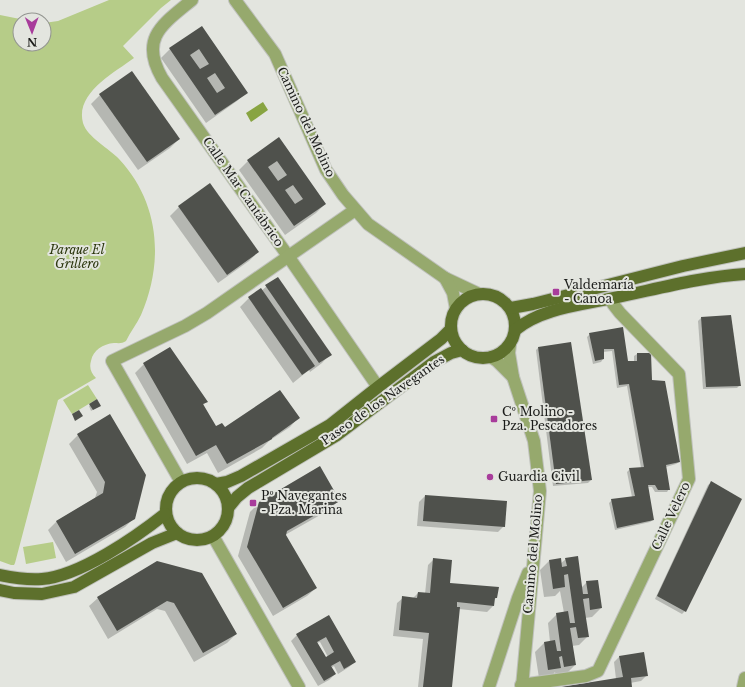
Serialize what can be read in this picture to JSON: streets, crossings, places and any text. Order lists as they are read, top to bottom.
{
  "streets": {
    "main road": ["Paseo de los Navegantes"],
    "street": ["Camino del Molino", "Calle Mar Cantábrico", "Calle Velero"]
  },
  "crossings": [
    ["Camino del Molino", "Paseo de los Navegantes"],
    ["Camino del Molino", "Calle Velero"],
    ["Calle Mar Cantábrico", "Paseo de los Navegantes"]
  ],
  "parks": ["Parque El Grillero"],
  "places": {
    "transit": ["Valdemaría - Canoa", "Cº Molino - Pza. Pescadores", "Pº Navegantes - Pza. Marina"],
    "other": ["Guardia Civil"]
  },
  "north": "bottom"
}
